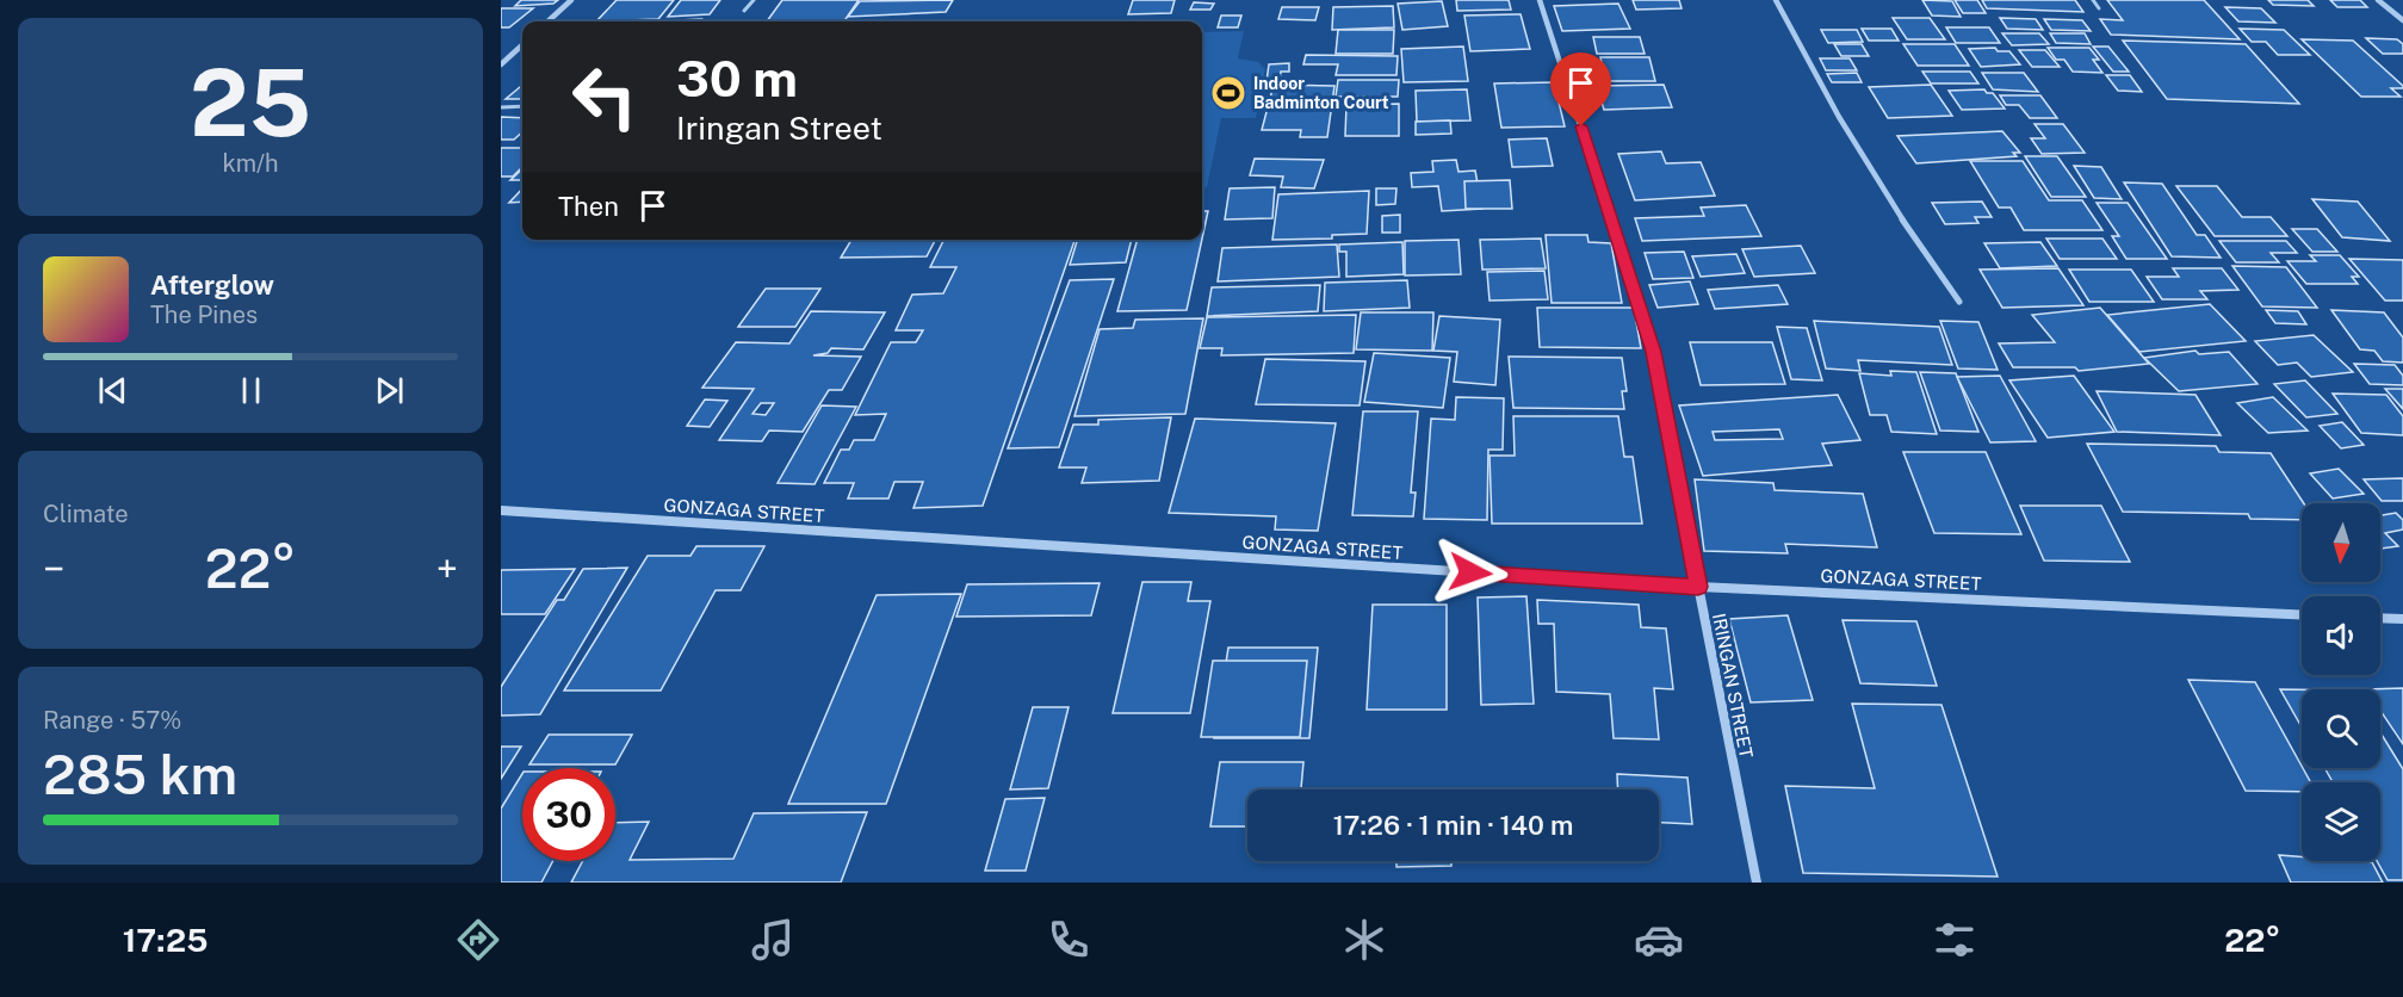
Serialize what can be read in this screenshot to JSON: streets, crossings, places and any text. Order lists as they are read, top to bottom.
{
  "streets": {
    "street": ["GONZAGA STREET", "IRINGAN STREET"]
  },
  "crossings": [
    ["GONZAGA STREET", "IRINGAN STREET"]
  ],
  "places": {
    "sports": ["Indoor Badminton Court"]
  },
  "north": "bottom",
  "page": {
    "tile": [
      ["25", "km/h"],
      "Climate",
      ["Range · 57%", "285 km"]
    ],
    "turn": ["30 m", "Iringan Street"],
    "then": "Then",
    "song": ["Afterglow", "The Pines"],
    "heat": ["−", "22°", "+"],
    "limit": "30",
    "trip": "17:26 · 1 min · 140 m",
    "tabs": ["17:25", "22°"]
  }
}
